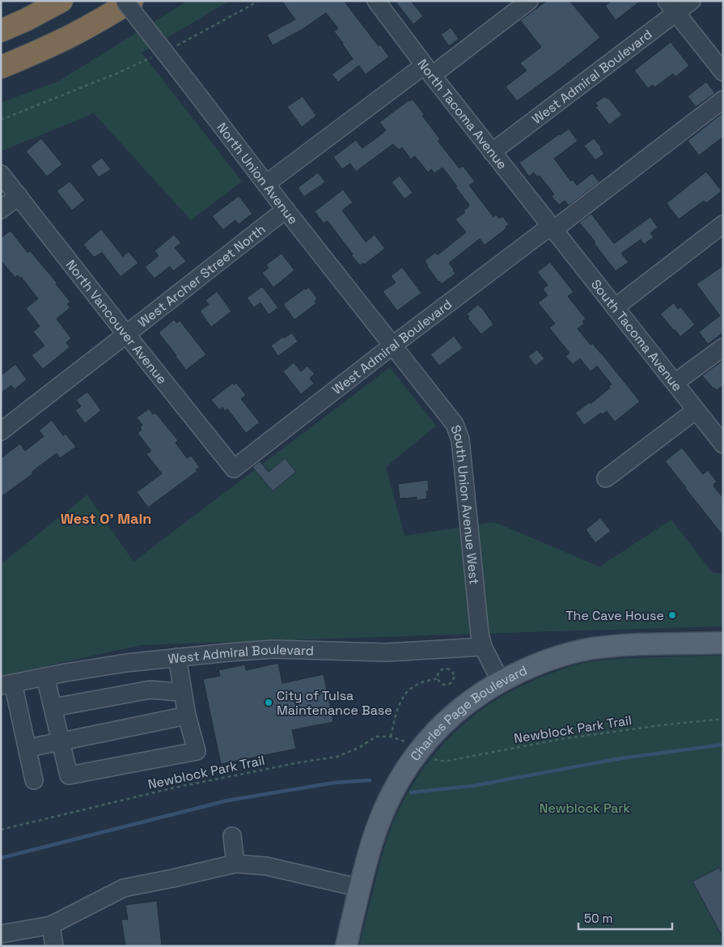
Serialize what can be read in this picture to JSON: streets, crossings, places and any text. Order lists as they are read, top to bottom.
{
  "streets": {
    "main road": ["Charles Page Boulevard"],
    "street": [
      "West Admiral Boulevard",
      "North Tacoma Avenue",
      "North Union Avenue",
      "West Archer Street North",
      "North Vancouver Avenue",
      "South Tacoma Avenue",
      "South Union Avenue West"
    ],
    "path": ["Newblock Park Trail"]
  },
  "crossings": [
    ["West Admiral Boulevard", "North Tacoma Avenue"],
    ["West Admiral Boulevard", "North Union Avenue"],
    ["West Admiral Boulevard", "North Vancouver Avenue"],
    ["West Admiral Boulevard", "South Tacoma Avenue"],
    ["West Admiral Boulevard", "South Union Avenue West"],
    ["North Tacoma Avenue", "South Tacoma Avenue"],
    ["North Union Avenue", "West Archer Street North"],
    ["North Union Avenue", "South Union Avenue West"],
    ["West Archer Street North", "North Vancouver Avenue"],
    ["South Union Avenue West", "Charles Page Boulevard"]
  ],
  "districts": ["West O' Main"],
  "parks": ["Newblock Park"],
  "places": ["The Cave House", "City of Tulsa Maintenance Base"],
  "scale_bar": "50 m"
}
